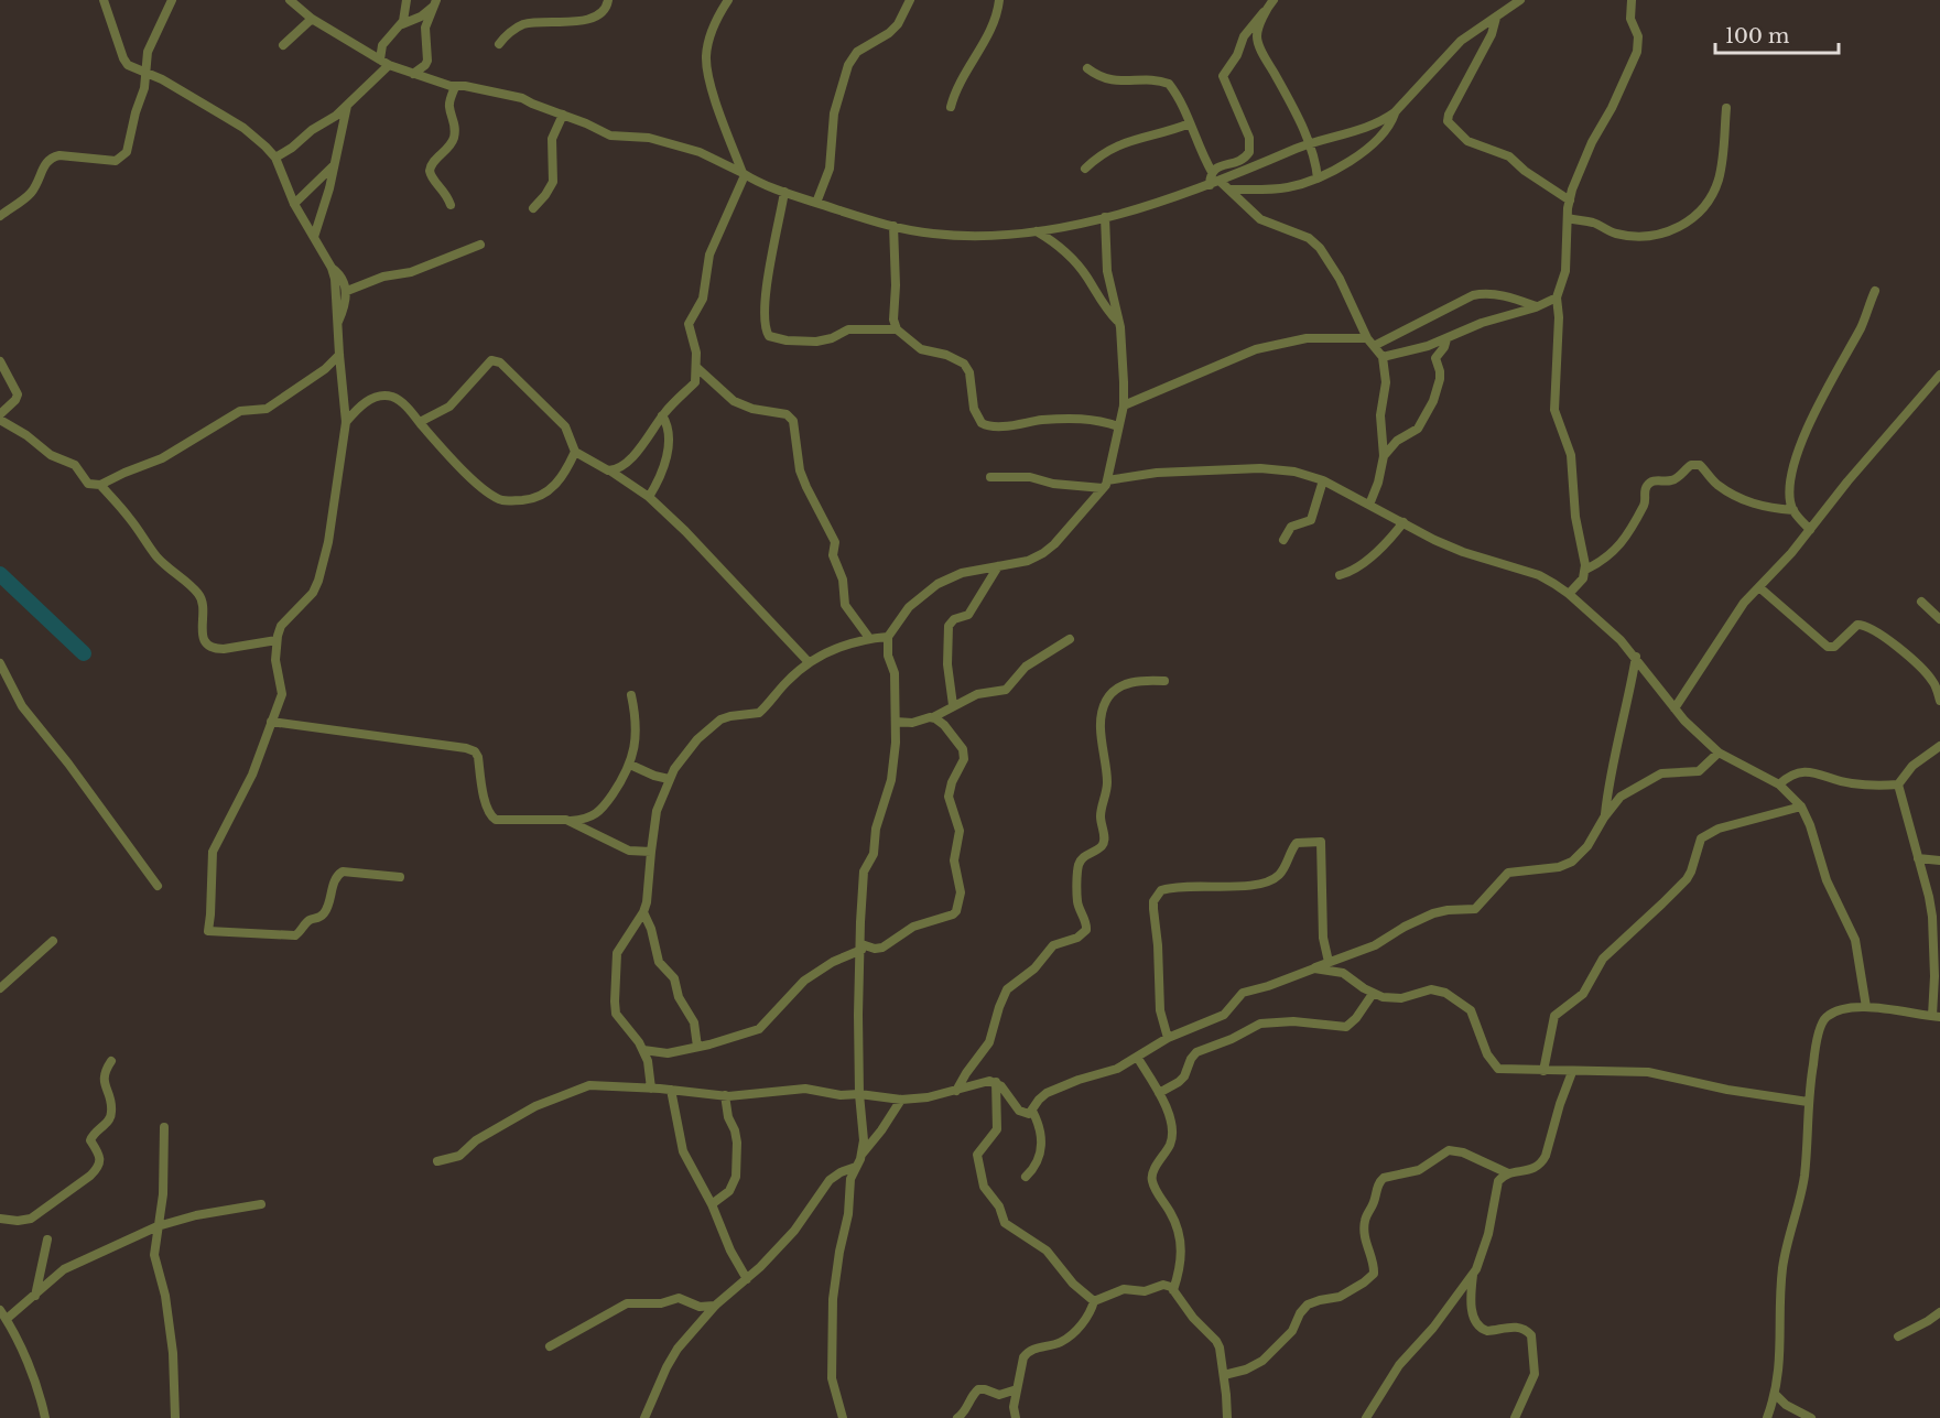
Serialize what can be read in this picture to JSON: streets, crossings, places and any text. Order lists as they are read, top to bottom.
{
  "scale_bar": "100 m"
}
